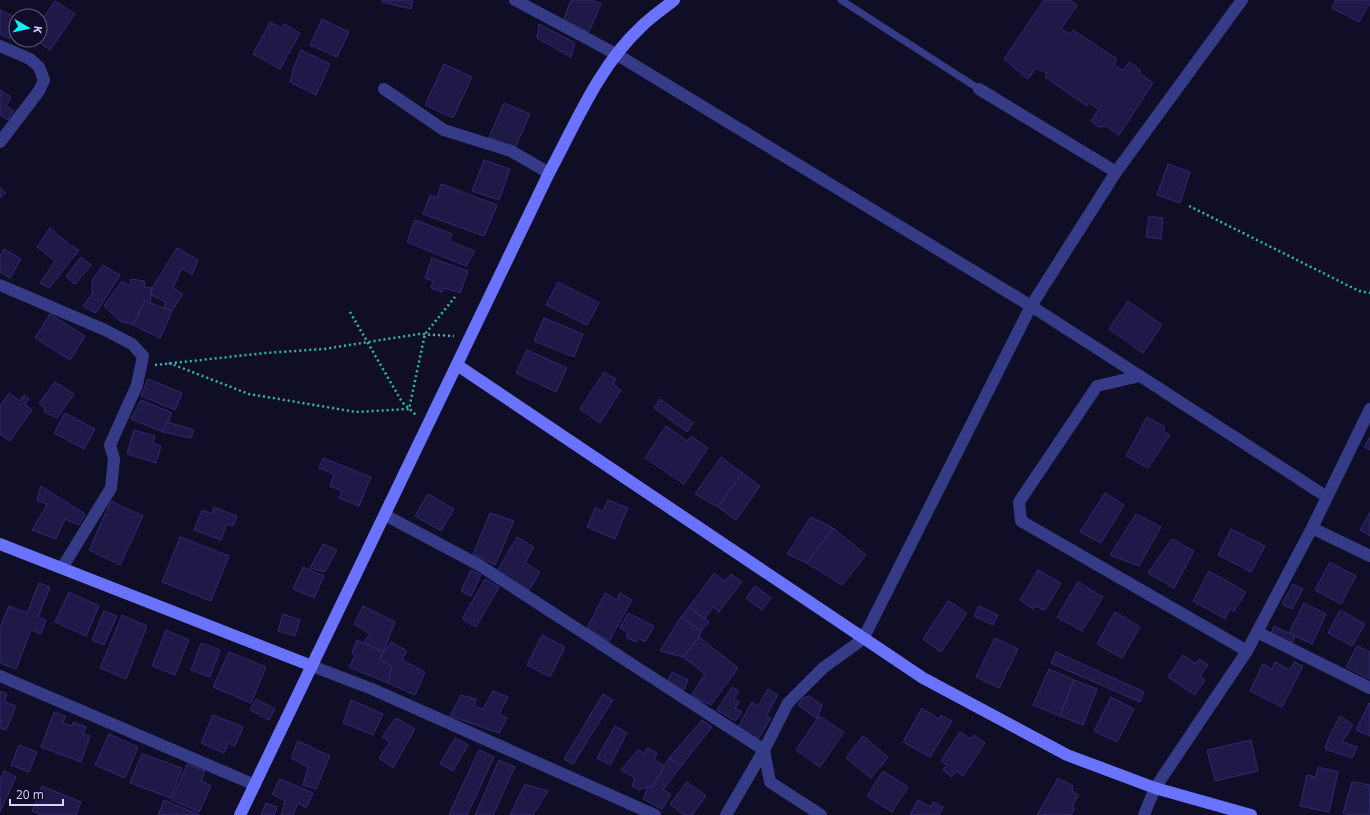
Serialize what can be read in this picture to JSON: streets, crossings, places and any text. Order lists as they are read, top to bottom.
{
  "scale_bar": "20 m",
  "north": "right"
}
